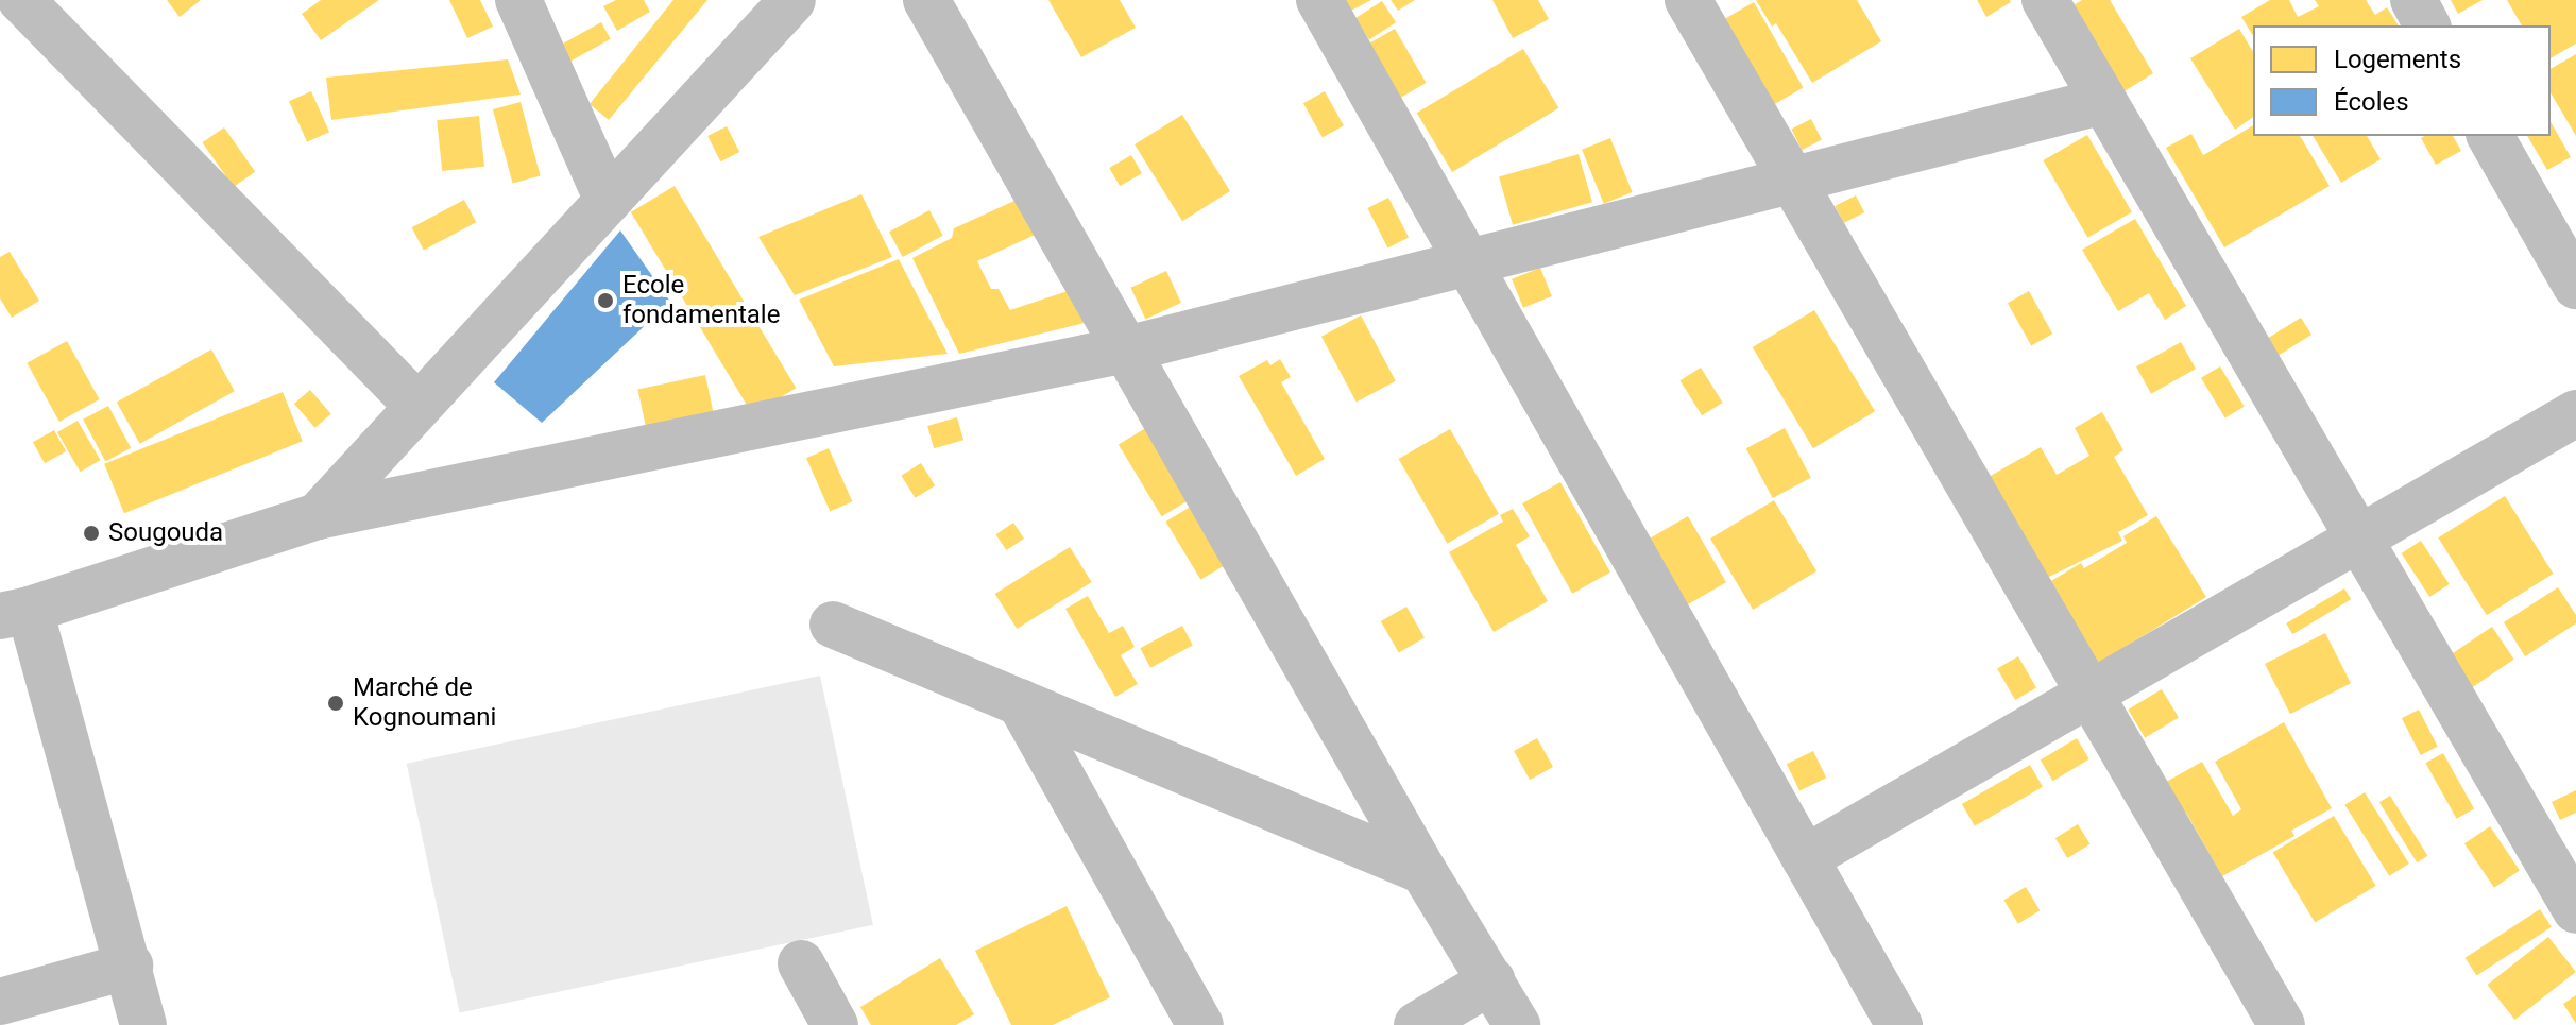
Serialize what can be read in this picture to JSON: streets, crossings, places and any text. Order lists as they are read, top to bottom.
{
  "places": ["Ecole fondamentale", "Sougouda", "Marché de Kognoumani"],
  "legend": ["Logements", "Écoles"]
}
